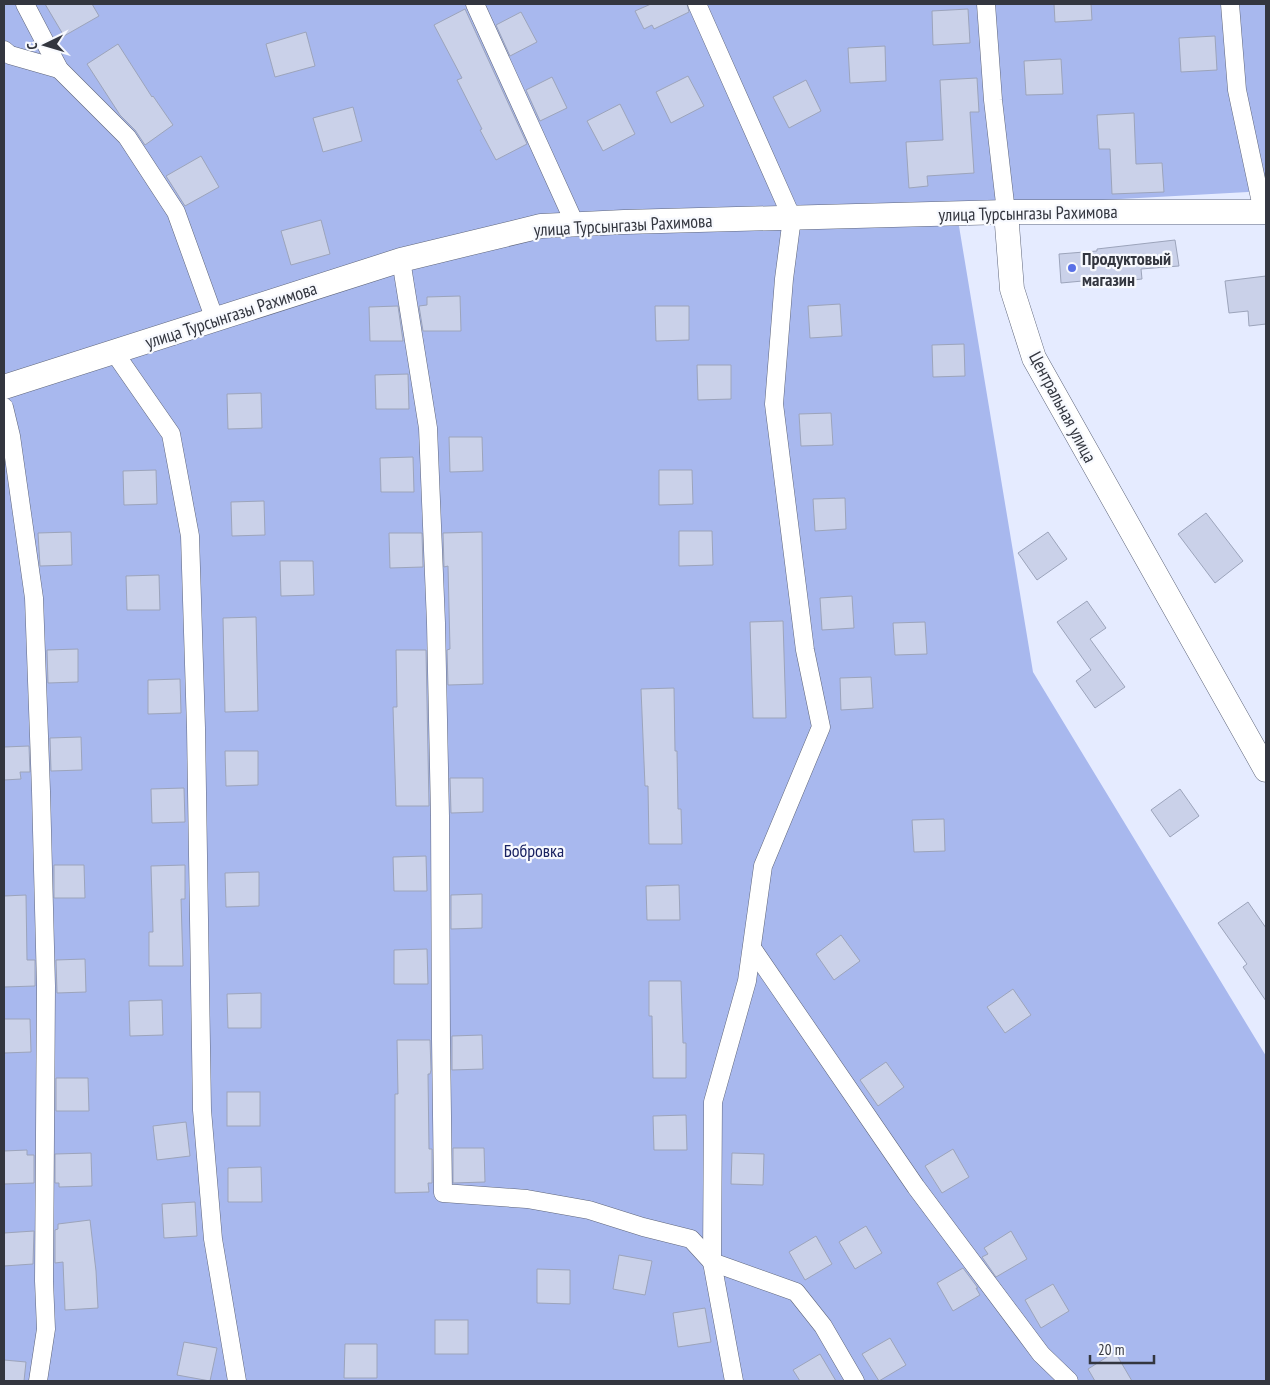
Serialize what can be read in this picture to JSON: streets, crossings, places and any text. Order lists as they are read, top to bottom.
{
  "streets": {
    "street": ["улица Турсынгазы Рахимова", "Центральная улица"]
  },
  "crossings": [
    ["улица Турсынгазы Рахимова", "Центральная улица"]
  ],
  "parks": ["Бобровка"],
  "places": ["Продуктовый магазин"],
  "scale_bar": "20 m",
  "north": "left"
}
